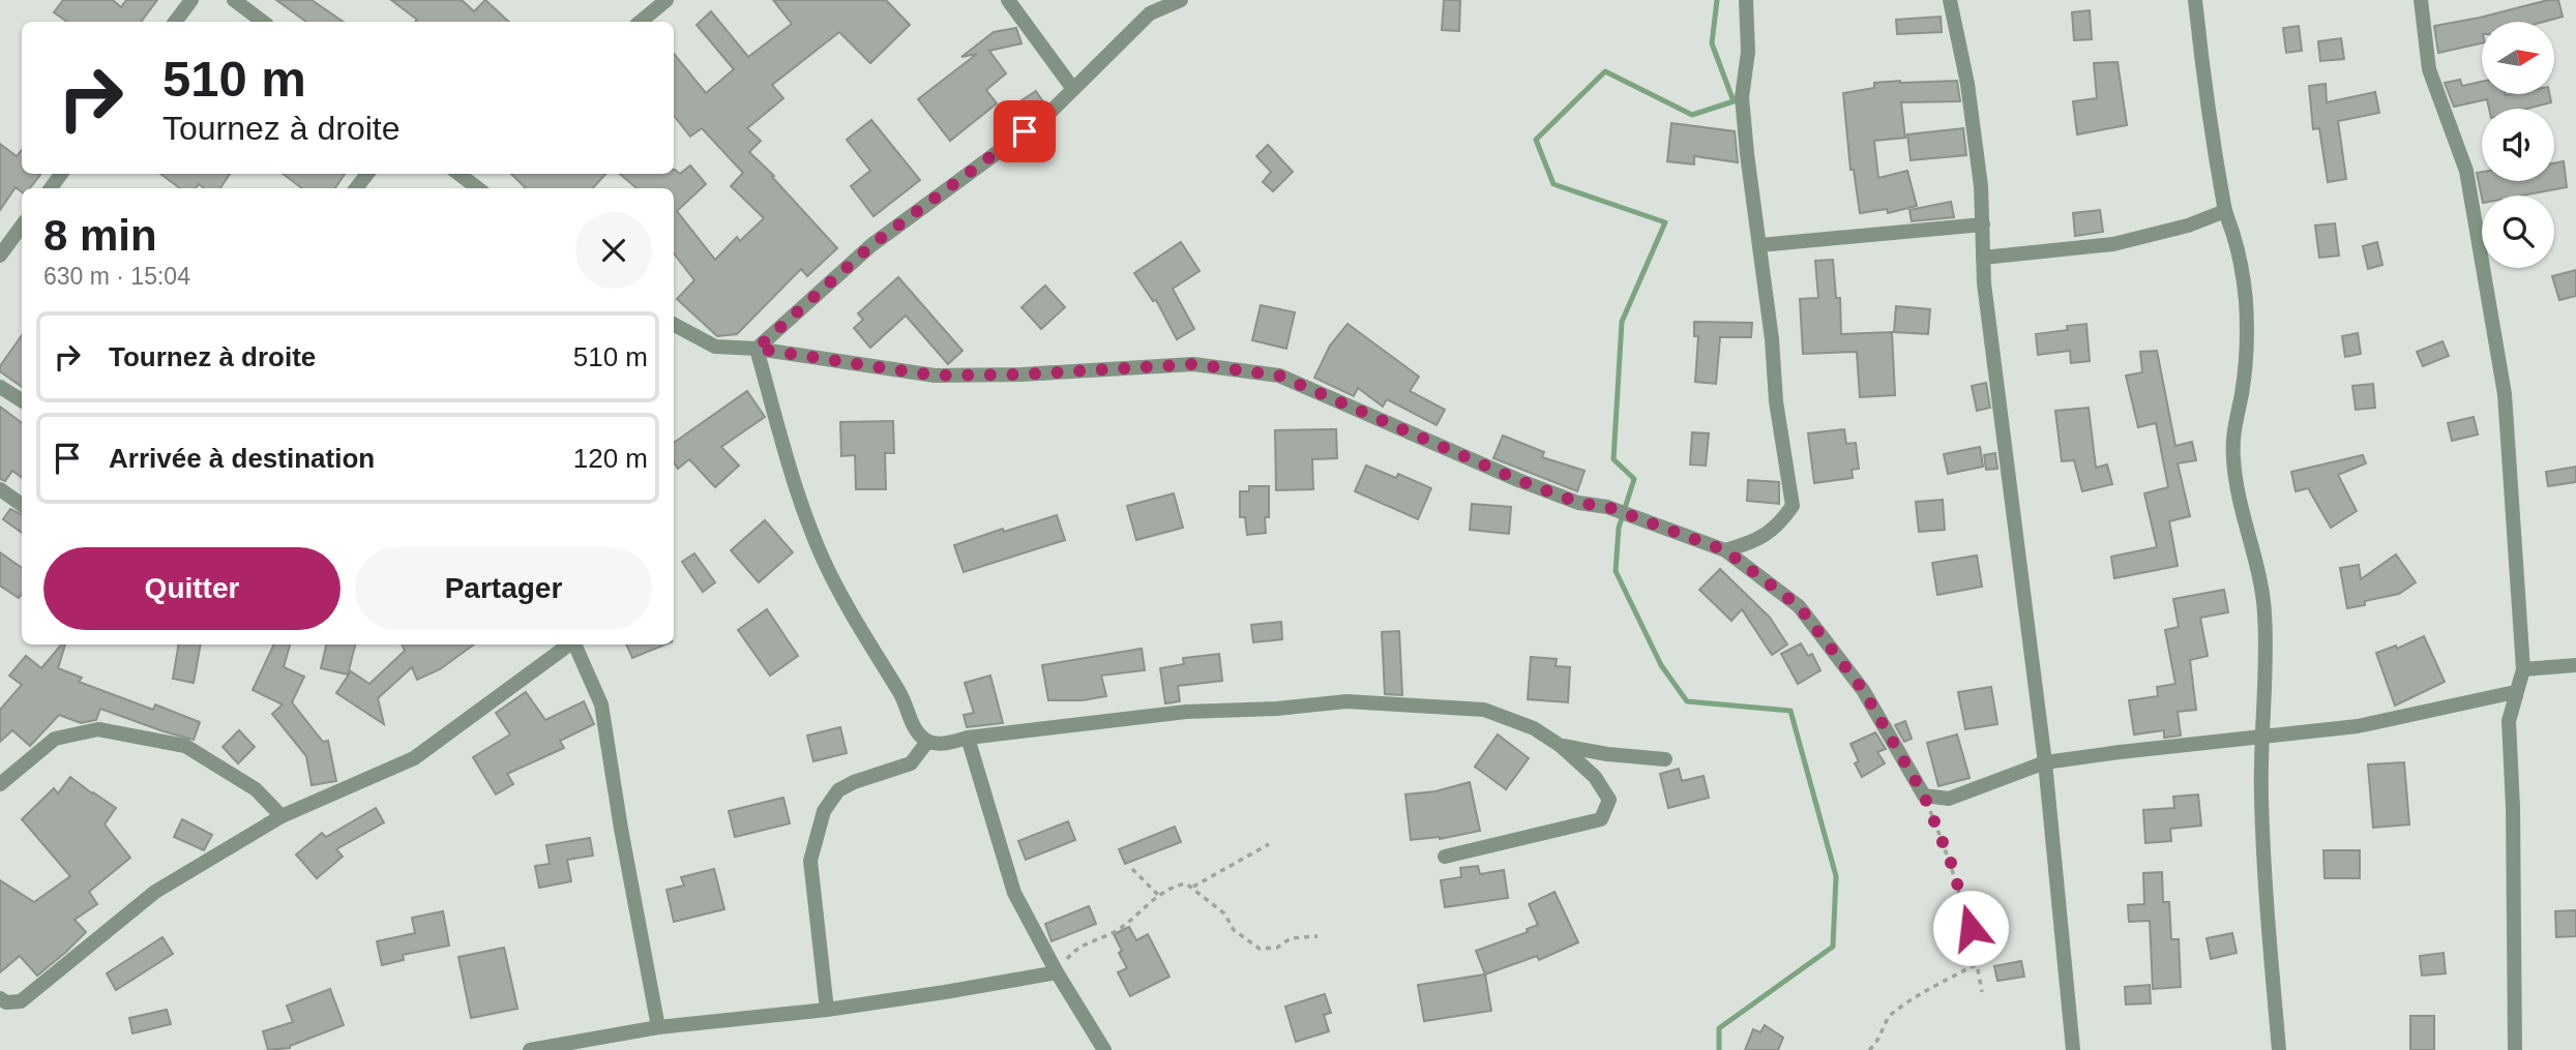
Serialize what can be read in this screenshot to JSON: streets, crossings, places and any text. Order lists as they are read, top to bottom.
{
  "north": "right",
  "page": {
    "turn": ["510 m", "Tournez à droite"],
    "heading": ["8 min", "630 m · 15:04"],
    "list": [
      {
        "name": "Tournez à droite",
        "value": "510 m"
      },
      {
        "name": "Arrivée à destination",
        "value": "120 m"
      }
    ],
    "buttons": ["Quitter", "Partager"]
  }
}
